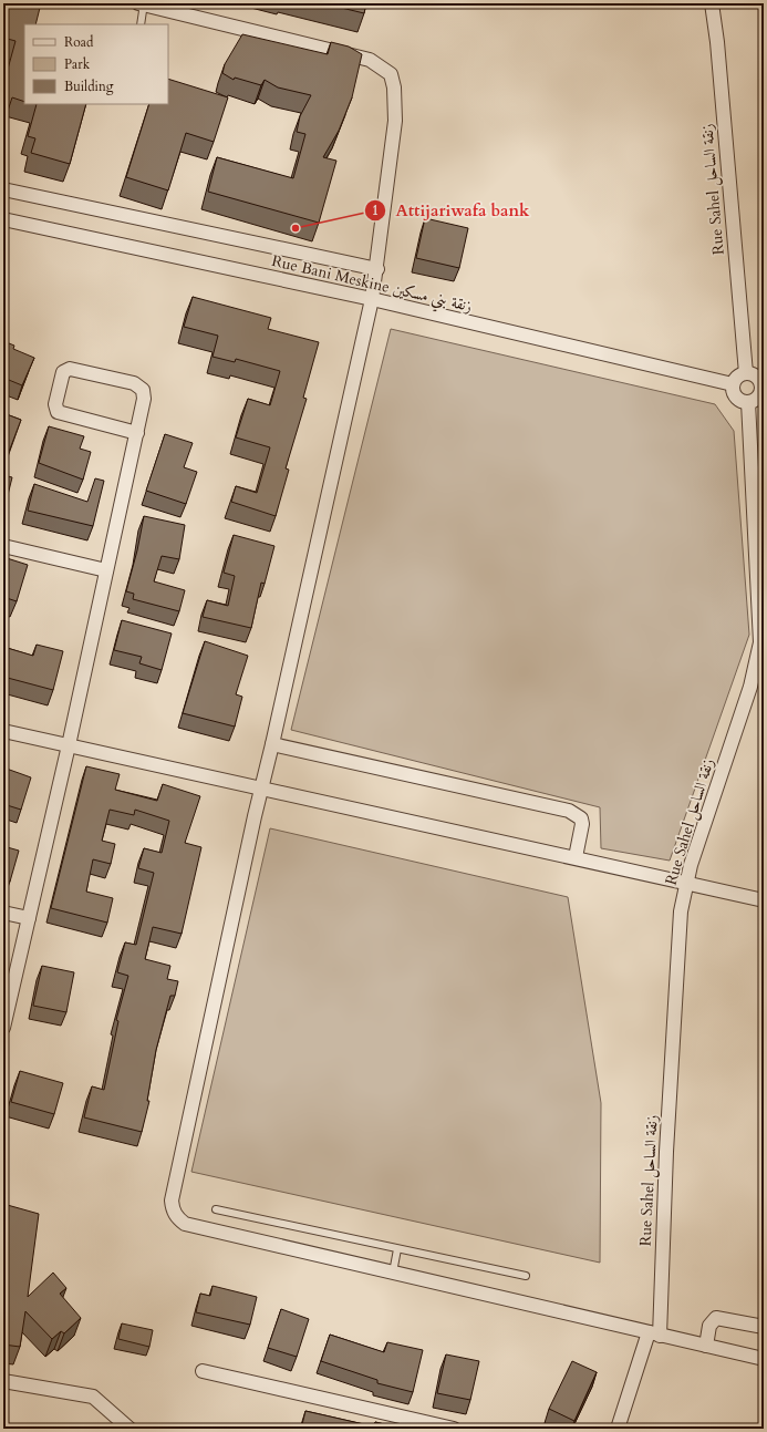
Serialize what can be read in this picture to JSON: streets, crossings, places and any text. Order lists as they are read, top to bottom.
{
  "streets": {
    "street": ["Rue Sahel زنقة الساحل", "Rue Bani Meskine زنقة بني مسكين"]
  },
  "crossings": [
    ["Rue Sahel زنقة الساحل", "Rue Bani Meskine زنقة بني مسكين"]
  ],
  "places": ["Attijariwafa bank"],
  "legend": ["Road", "Park", "Building"]
}
